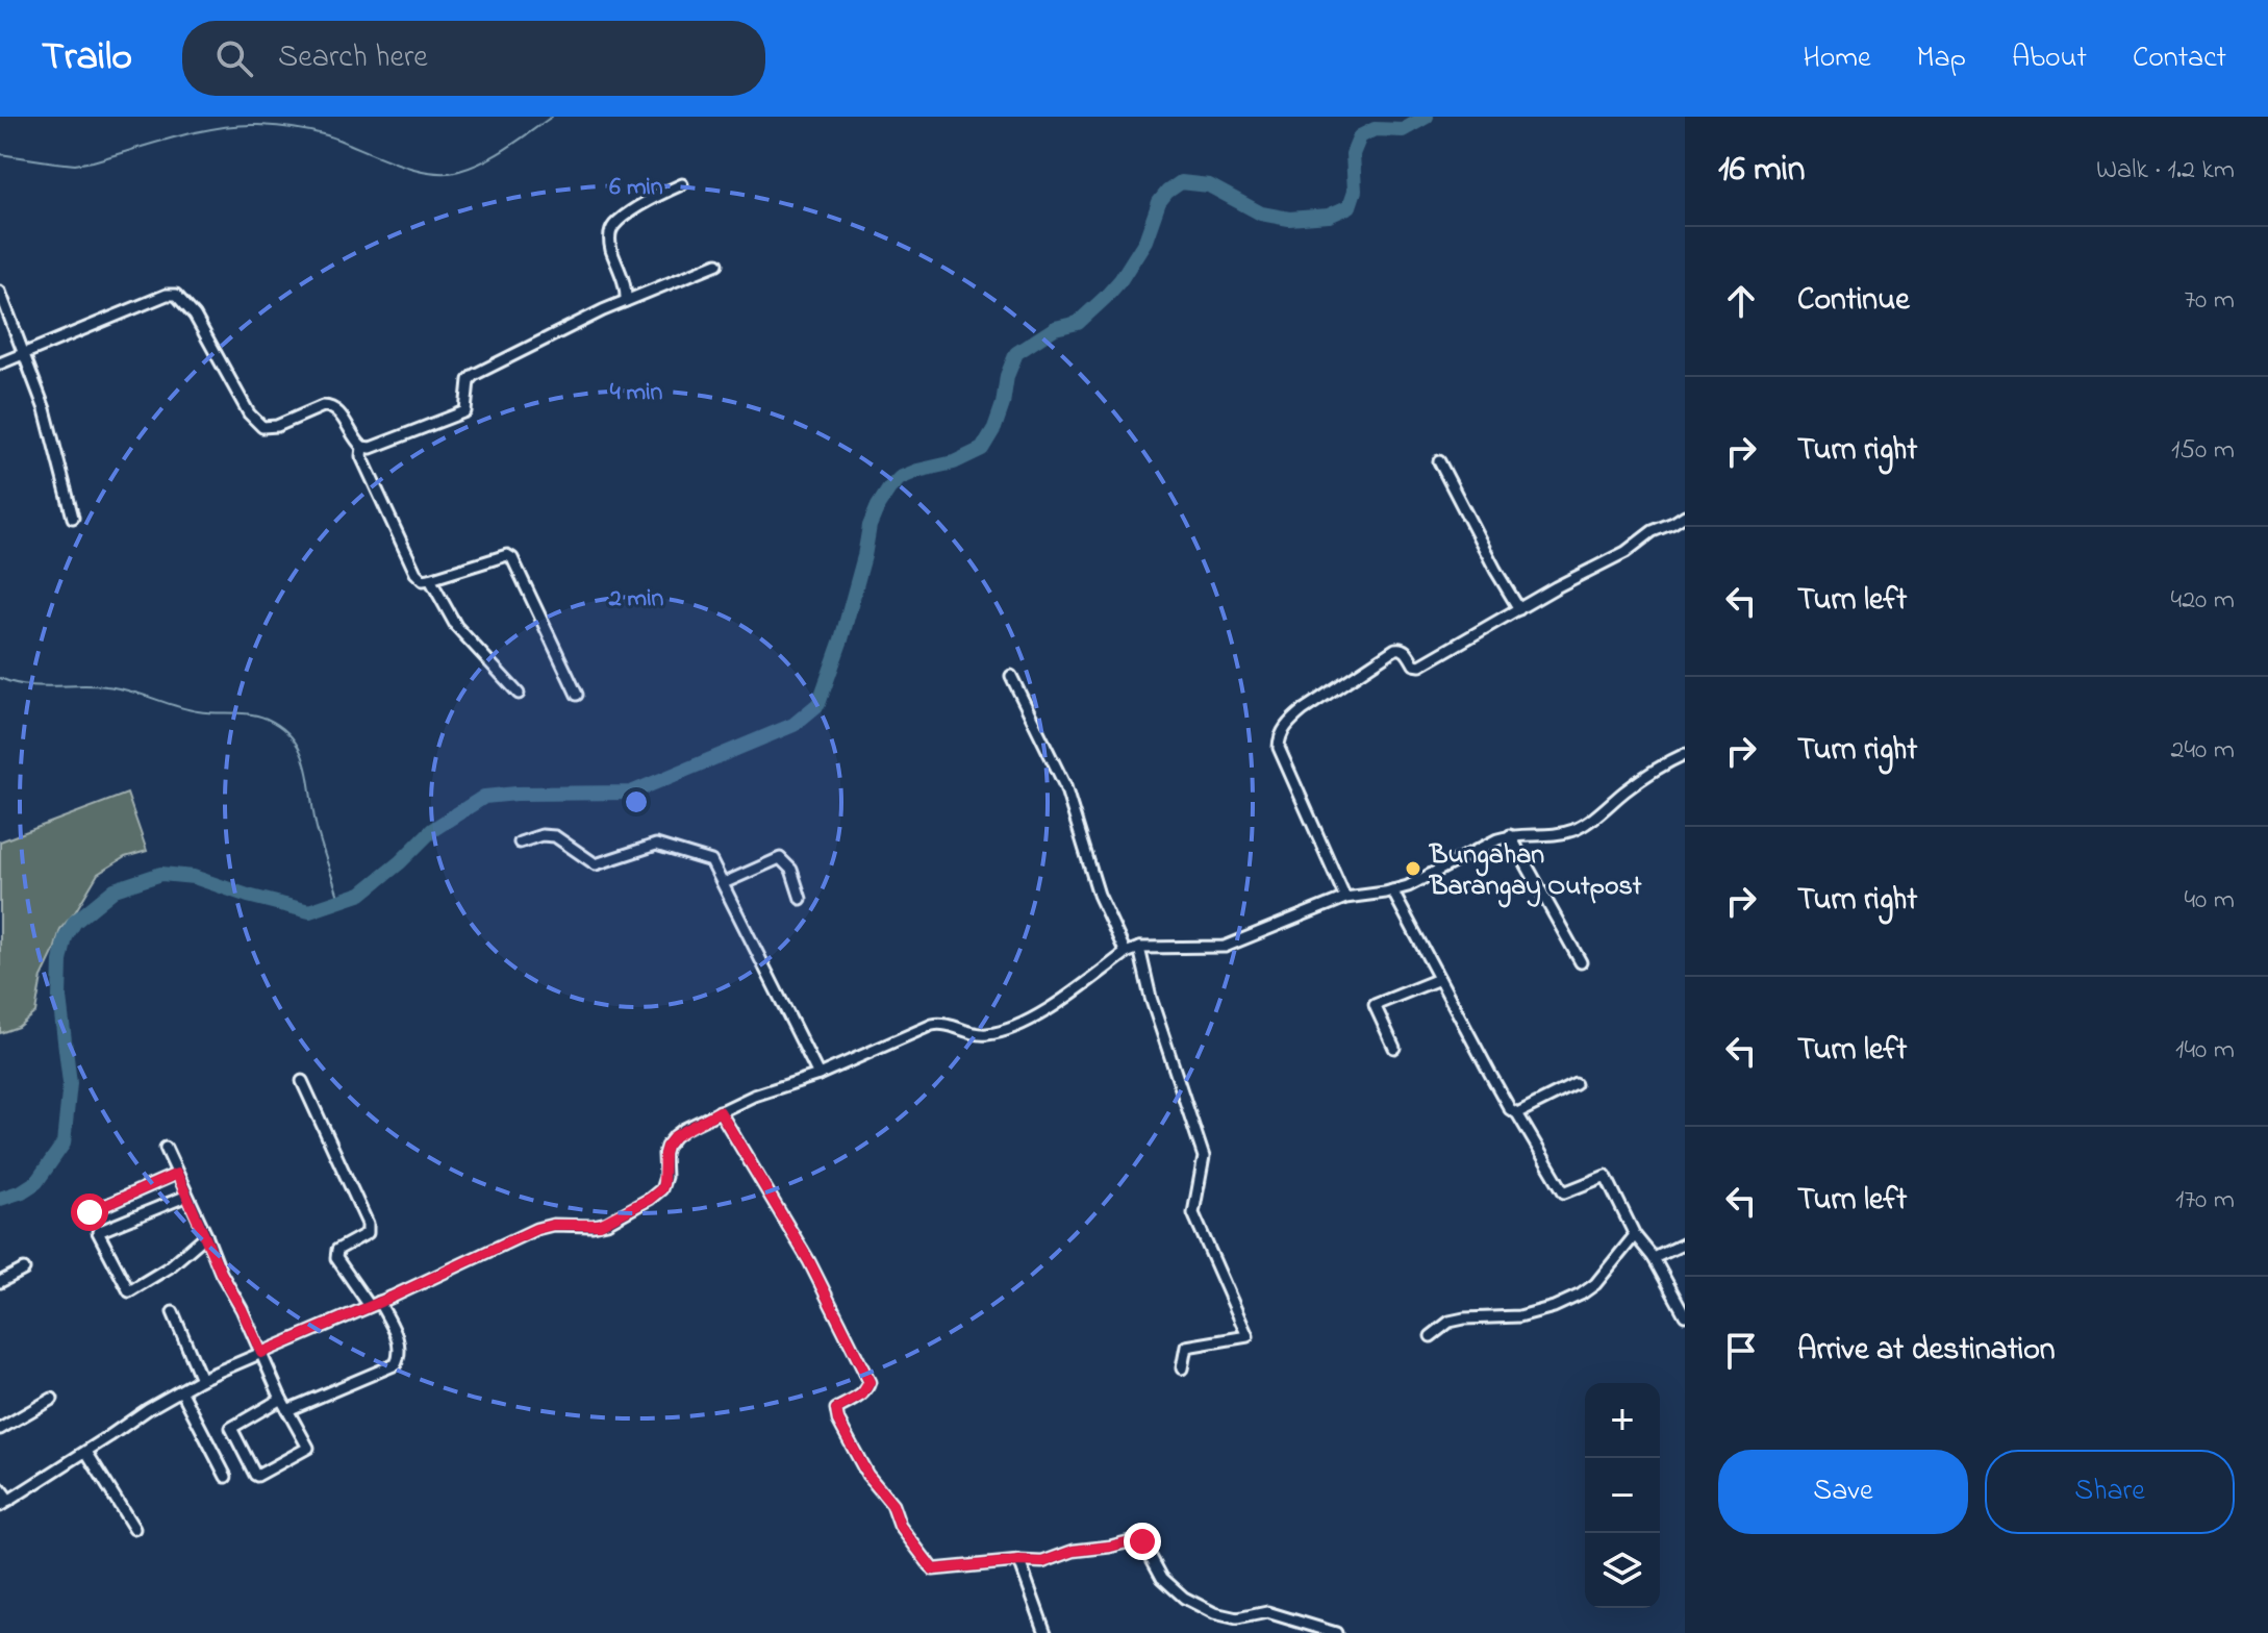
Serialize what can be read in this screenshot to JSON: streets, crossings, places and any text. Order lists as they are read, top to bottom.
{
  "places": ["Bungahan Barangay Outpost"],
  "page": {
    "header": "Trailo",
    "search": "Search here",
    "nav": [
      "Home",
      "Map",
      "About",
      "Contact"
    ],
    "heading": ["16 min", "Walk · 1.2 km"],
    "list": [
      ["Continue", "70 m"],
      ["Turn right", "150 m"],
      ["Turn left", "420 m"],
      ["Turn right", "240 m"],
      ["Turn right", "40 m"],
      ["Turn left", "140 m"],
      ["Turn left", "170 m"],
      "Arrive at destination"
    ],
    "map_buttons": ["+", "−"],
    "buttons": ["Save", "Share"]
  },
  "rings": ["6 min", "4 min", "2 min"]
}
